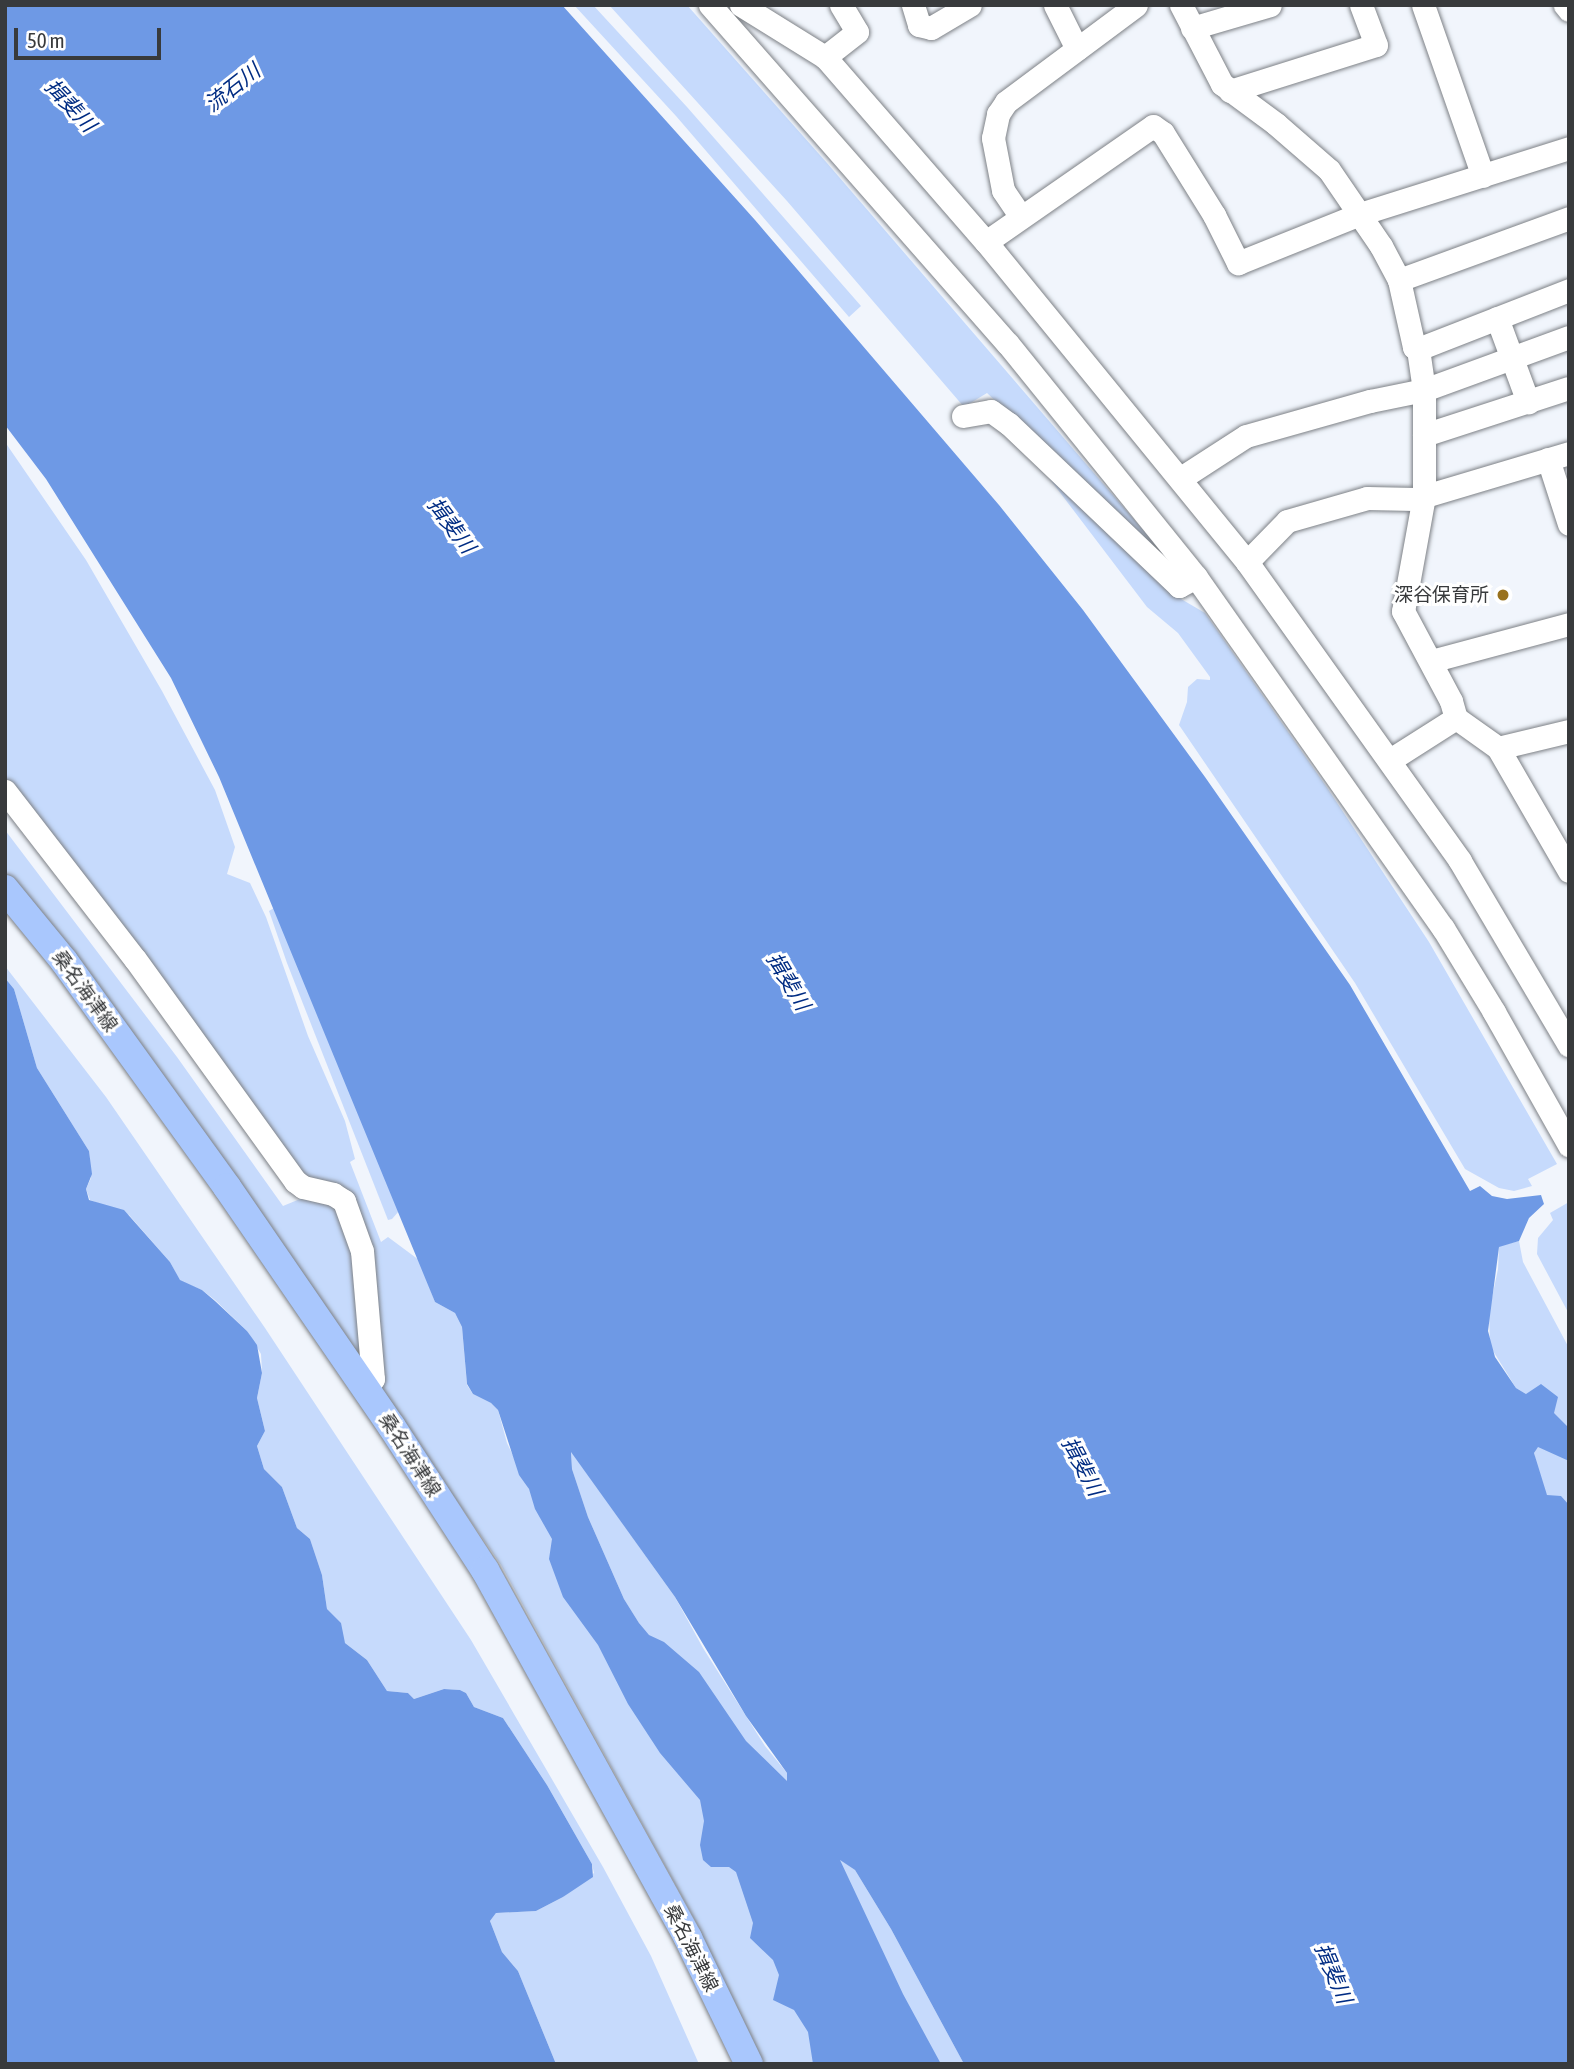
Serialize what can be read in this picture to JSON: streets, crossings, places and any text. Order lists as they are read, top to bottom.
{
  "streets": {
    "main road": ["桑名海津線"]
  },
  "water": ["流石川", "揖斐川"],
  "places": ["深谷保育所"],
  "scale_bar": "50 m"
}
